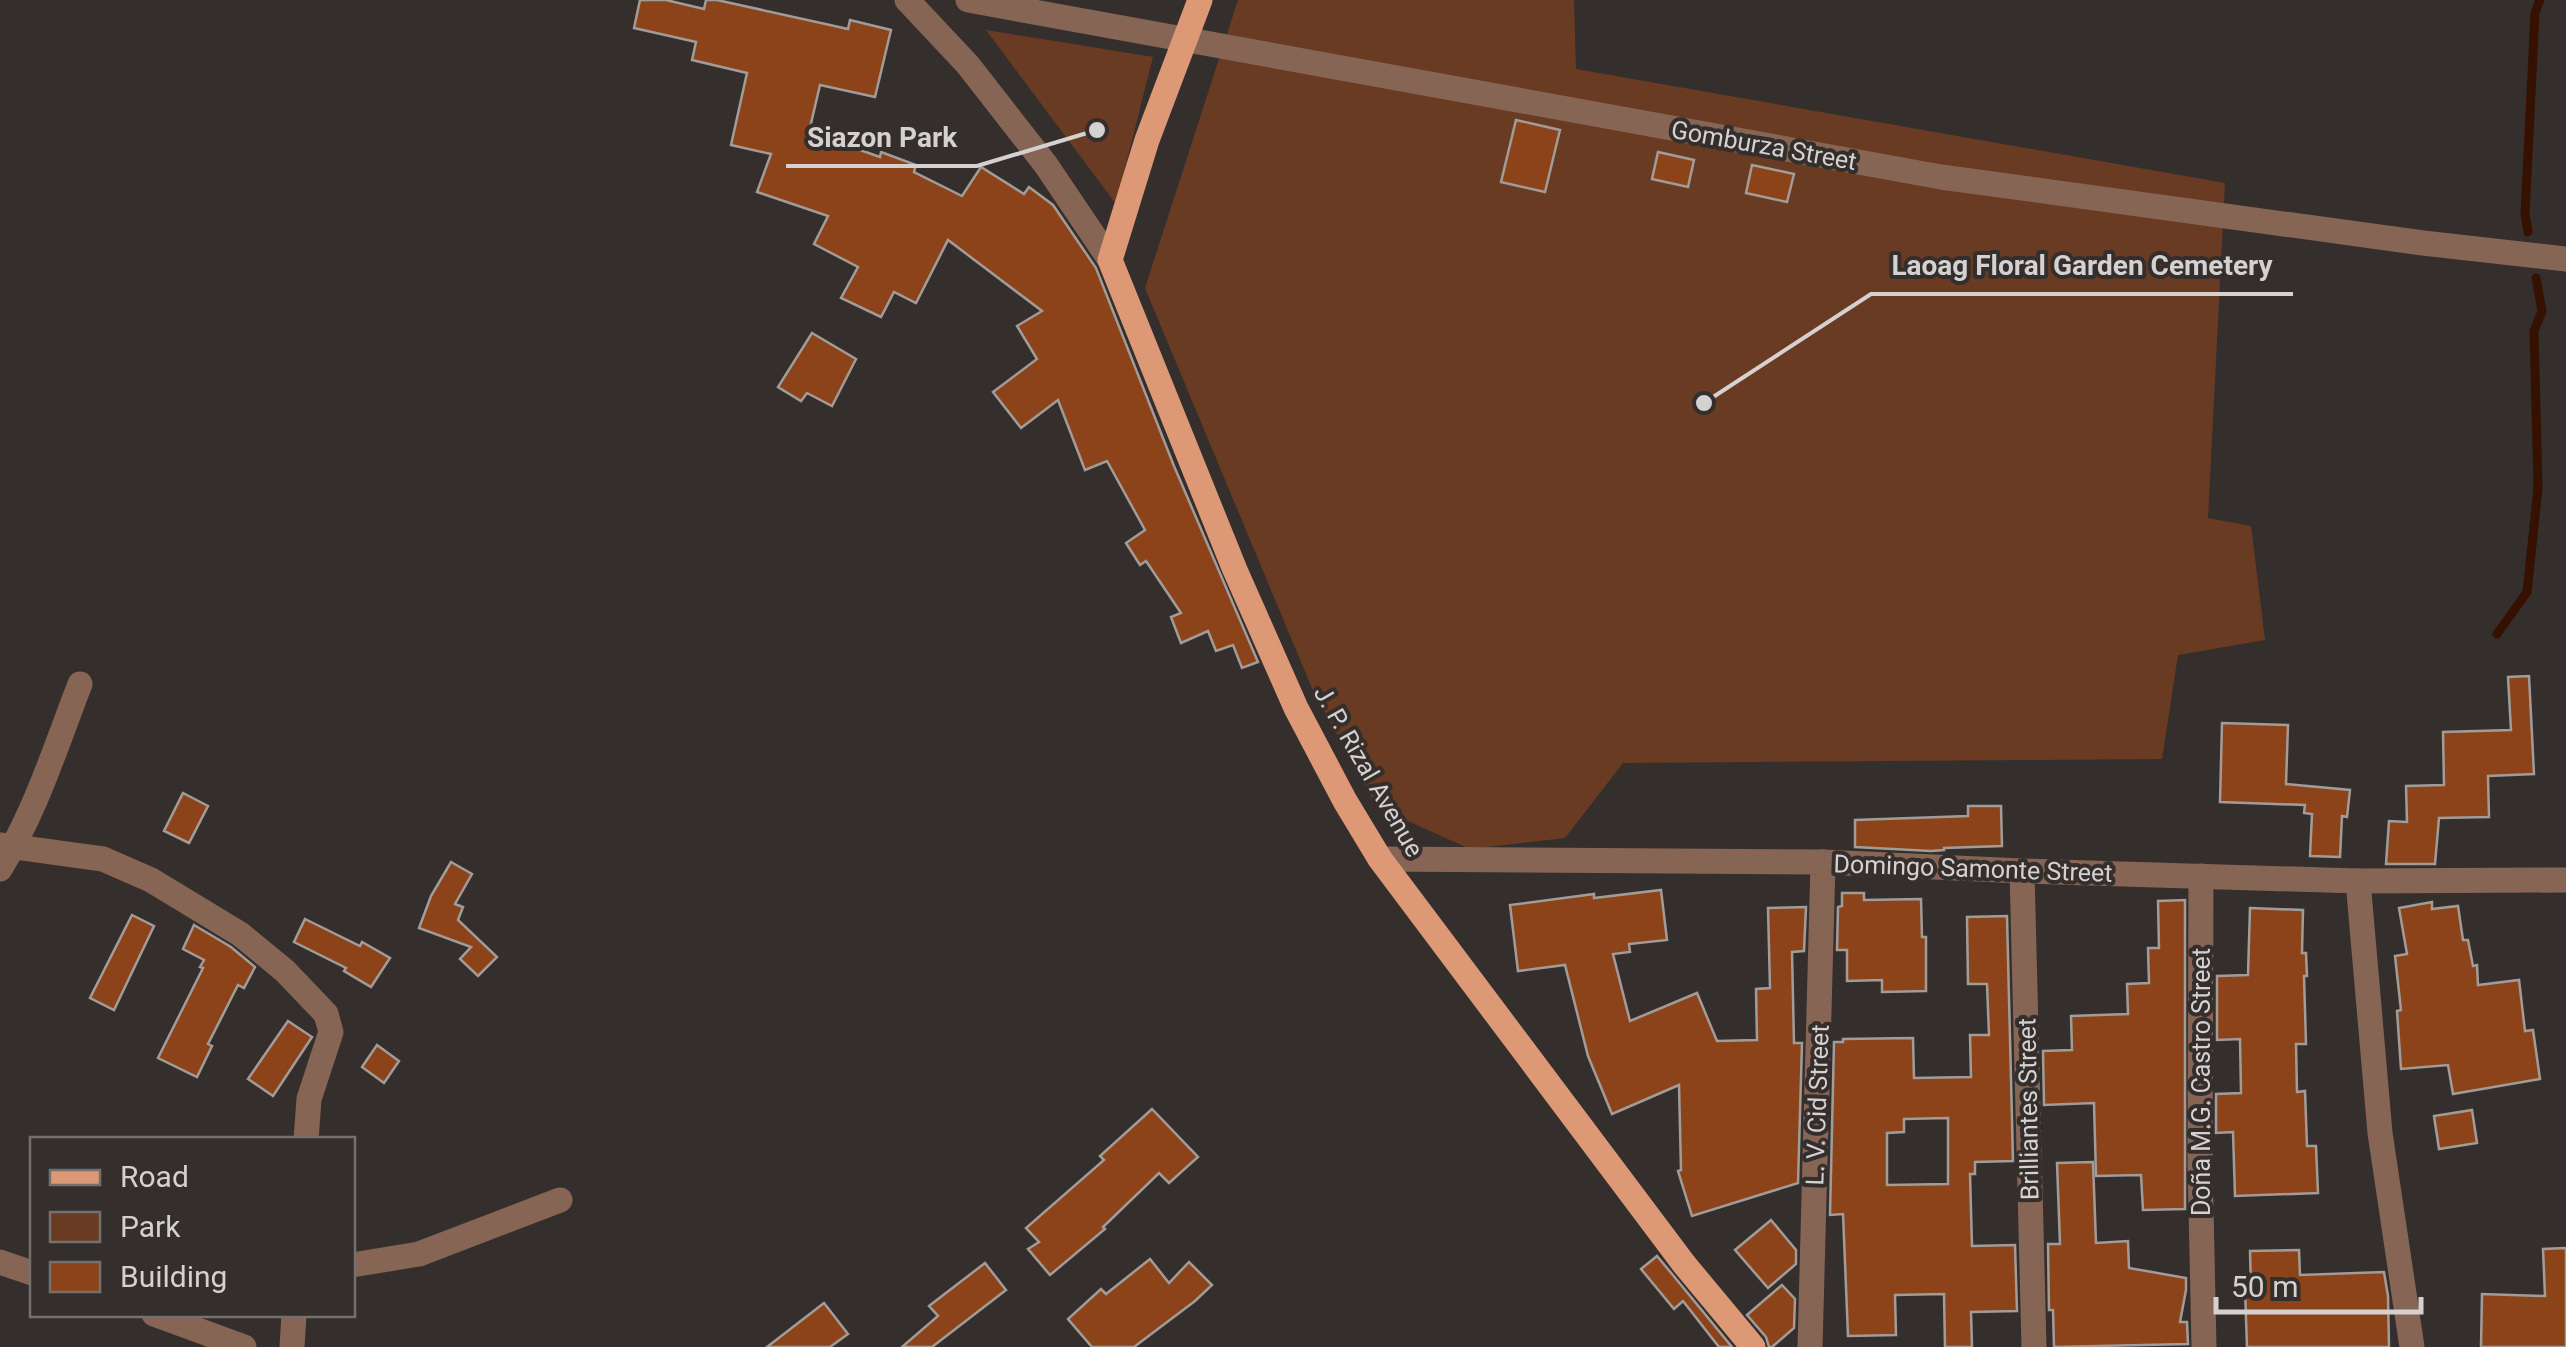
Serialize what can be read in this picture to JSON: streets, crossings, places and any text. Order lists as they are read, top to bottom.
{
  "streets": {
    "main road": ["J. P. Rizal Avenue"],
    "street": [
      "Gomburza Street",
      "Domingo Samonte Street",
      "Doña M.G. Castro Street",
      "L. V. Cid Street",
      "Brilliantes Street"
    ]
  },
  "crossings": [
    ["J. P. Rizal Avenue", "Domingo Samonte Street"],
    ["Domingo Samonte Street", "Doña M.G. Castro Street"],
    ["Domingo Samonte Street", "L. V. Cid Street"],
    ["Domingo Samonte Street", "Brilliantes Street"]
  ],
  "places": ["Siazon Park", "Laoag Floral Garden Cemetery"],
  "legend": ["Road", "Park", "Building"],
  "scale_bar": "50 m"
}
